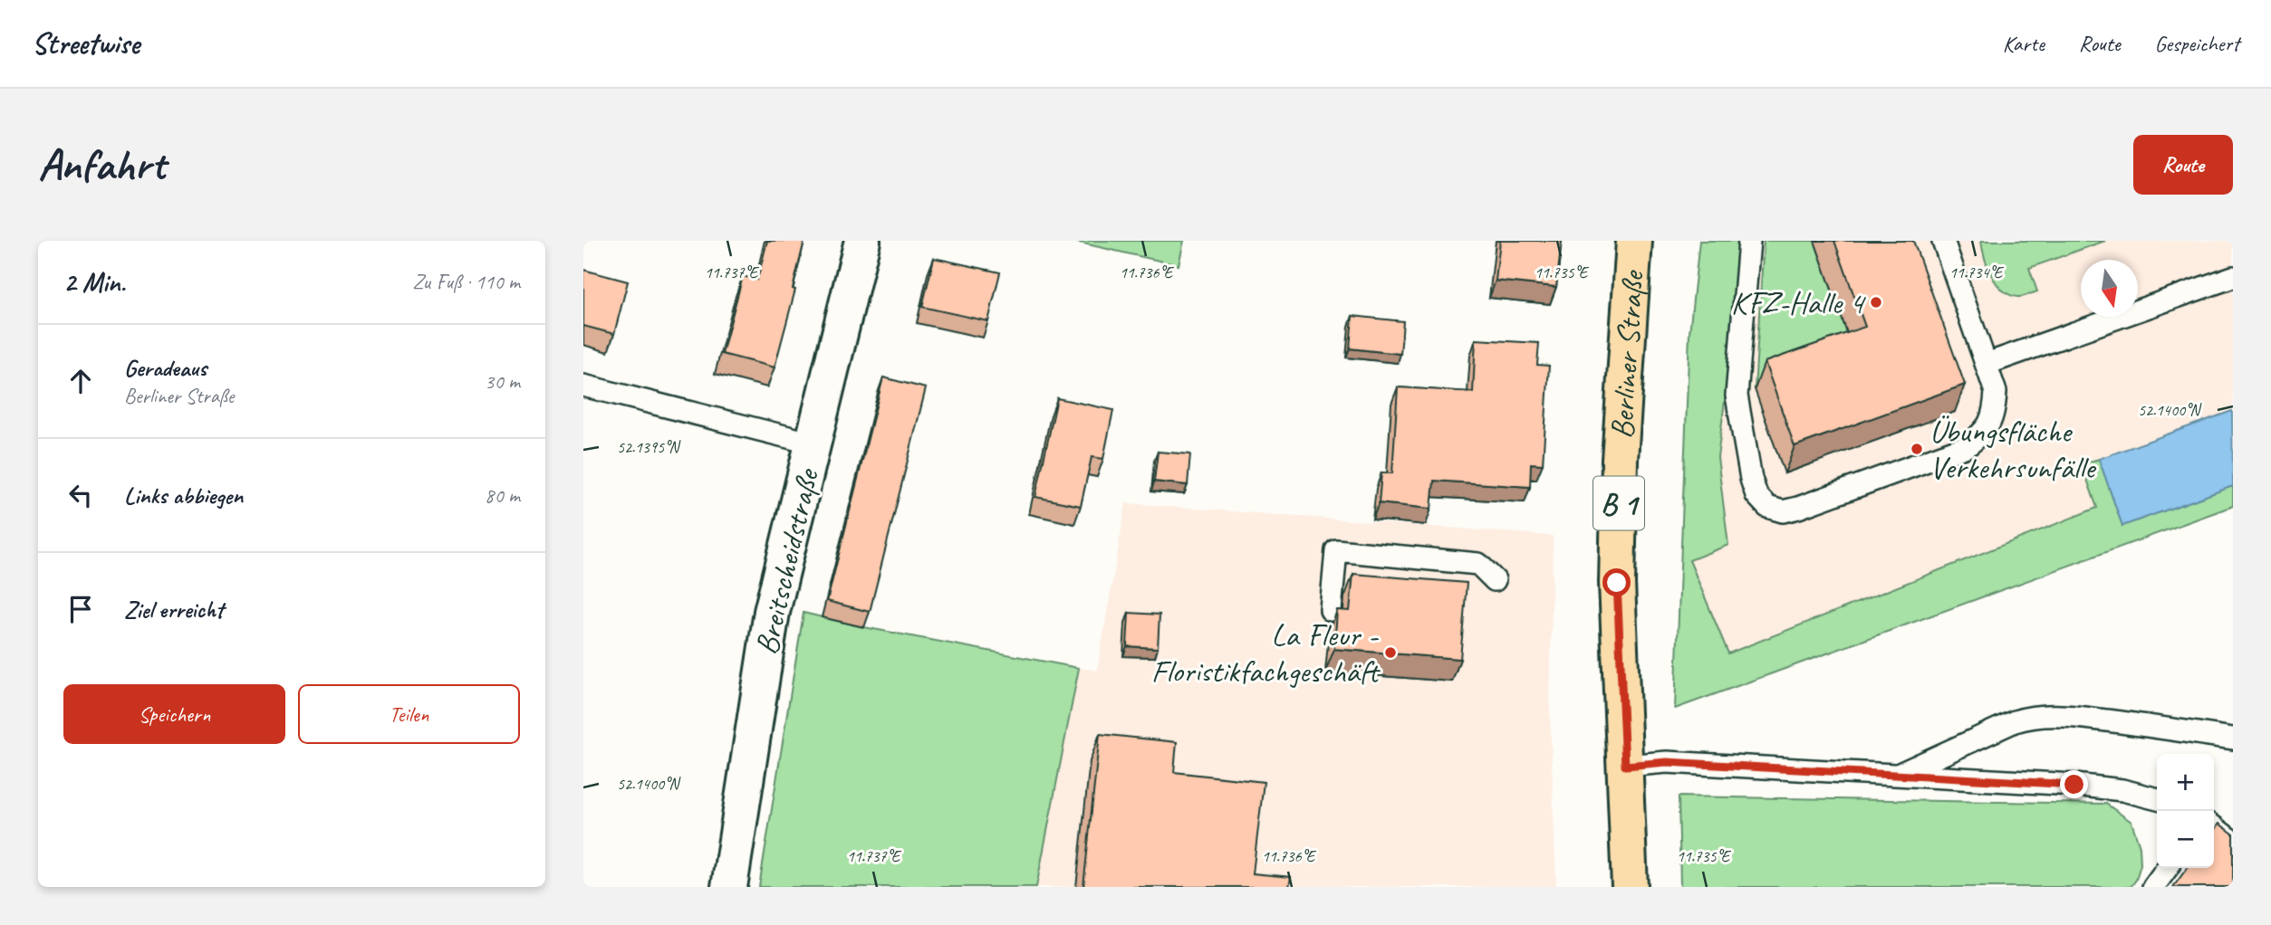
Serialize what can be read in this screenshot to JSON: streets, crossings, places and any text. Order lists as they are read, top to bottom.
{
  "streets": {
    "main road": ["Berliner Straße", "B 1"],
    "street": ["Breitscheidstraße"]
  },
  "places": ["KFZ-Halle 4", "Übungsfläche Verkehrsunfälle", "La Fleur - Floristikfachgeschäft"],
  "north": "bottom",
  "page": {
    "header": "Streetwise",
    "nav": ["Karte", "Route", "Gespeichert"],
    "buttons": [
      "Route",
      ["Speichern", "Teilen"]
    ],
    "title": "Anfahrt",
    "heading": ["2 Min.", "Zu Fuß · 110 m"],
    "list": [
      ["Geradeaus", "Berliner Straße", "30 m"],
      ["Links abbiegen", "80 m"],
      "Ziel erreicht"
    ],
    "map_buttons": ["+", "−"]
  },
  "coordinates": [
    "11.737°E",
    "11.736°E",
    "11.735°E",
    "11.734°E",
    "52.1400°N",
    "52.1395°N"
  ]
}
